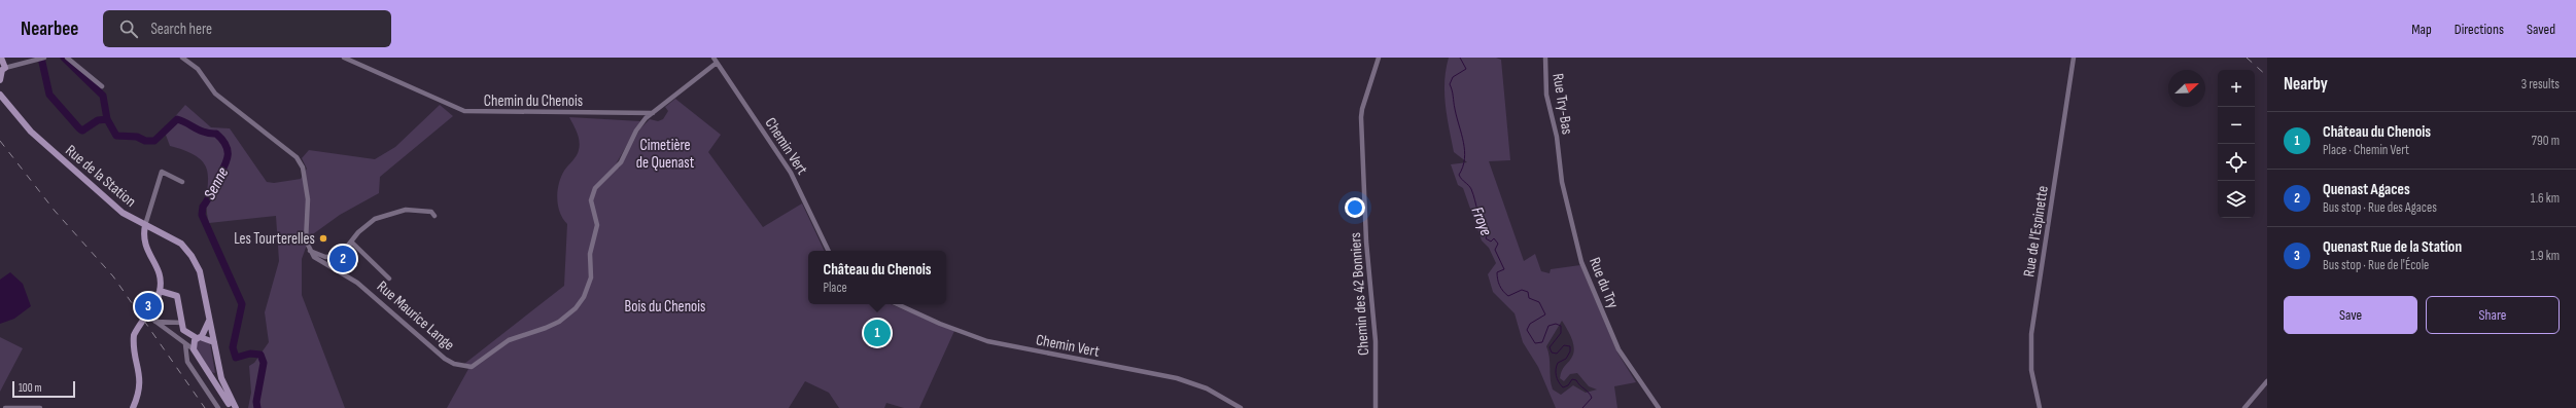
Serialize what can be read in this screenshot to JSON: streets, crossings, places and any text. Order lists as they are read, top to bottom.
{
  "streets": {
    "street": [
      "Chemin du Chenois",
      "Rue Try-Bas",
      "Chemin Vert",
      "Rue de la Station",
      "Rue de l'Espinette",
      "Rue du Try",
      "Chemin des 42 Bonniers",
      "Rue Maurice Lange"
    ]
  },
  "crossings": [
    ["Chemin du Chenois", "Rue Maurice Lange"],
    ["Rue Try-Bas", "Rue du Try"]
  ],
  "water": ["Senne", "Froye"],
  "parks": ["Cimetière de Quenast", "Bois du Chenois"],
  "places": ["Les Tourterelles"],
  "scale_bar": "100 m",
  "north": "top right",
  "page": {
    "header": "Nearbee",
    "search": "Search here",
    "nav": ["Map", "Directions", "Saved"],
    "heading": ["Nearby", "3 results"],
    "map_buttons": ["+", "−"],
    "list": [
      {
        "mark": "1",
        "name": "Château du Chenois",
        "note": "Place · Chemin Vert",
        "value": "790 m"
      },
      {
        "mark": "2",
        "name": "Quenast Agaces",
        "note": "Bus stop · Rue des Agaces",
        "value": "1.6 km"
      },
      {
        "mark": "3",
        "name": "Quenast Rue de la Station",
        "note": "Bus stop · Rue de l'École",
        "value": "1.9 km"
      }
    ],
    "pins": ["2", "3", "1"],
    "popup": ["Château du Chenois", "Place"],
    "buttons": ["Save", "Share"],
    "scale": "100 m"
  }
}
